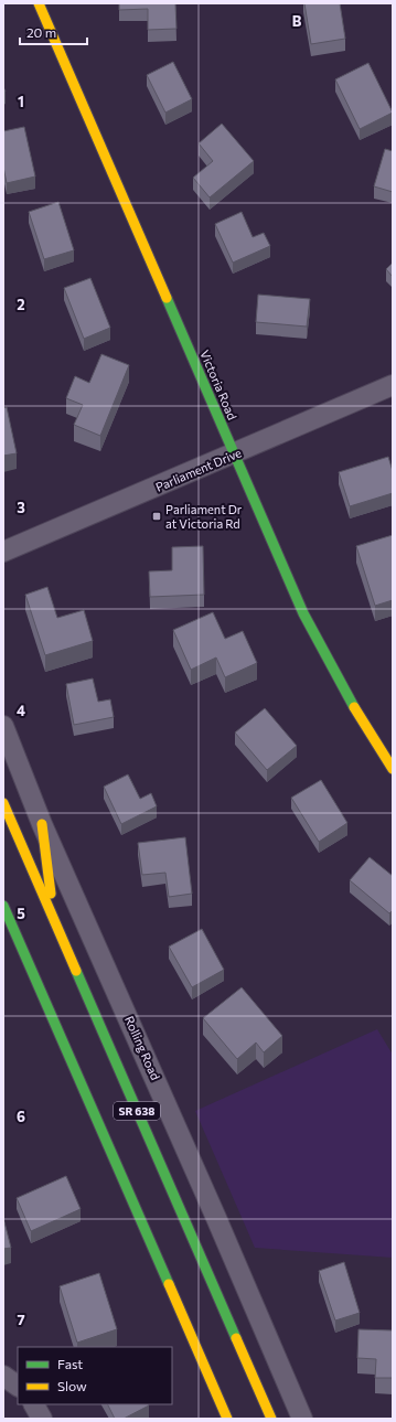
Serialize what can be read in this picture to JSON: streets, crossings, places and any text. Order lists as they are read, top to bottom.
{
  "streets": {
    "main road": ["Victoria Road", "SR 638"],
    "street": ["Parliament Drive", "Rolling Road"]
  },
  "crossings": [
    ["Victoria Road", "Parliament Drive"]
  ],
  "places": {
    "transit": ["Parliament Dr at Victoria Rd"]
  },
  "legend": ["Fast", "Slow"],
  "scale_bar": "20 m",
  "grid": {
    "columns": ["B"],
    "rows": [
      "1",
      "2",
      "3",
      "4",
      "5",
      "6",
      "7"
    ]
  }
}
